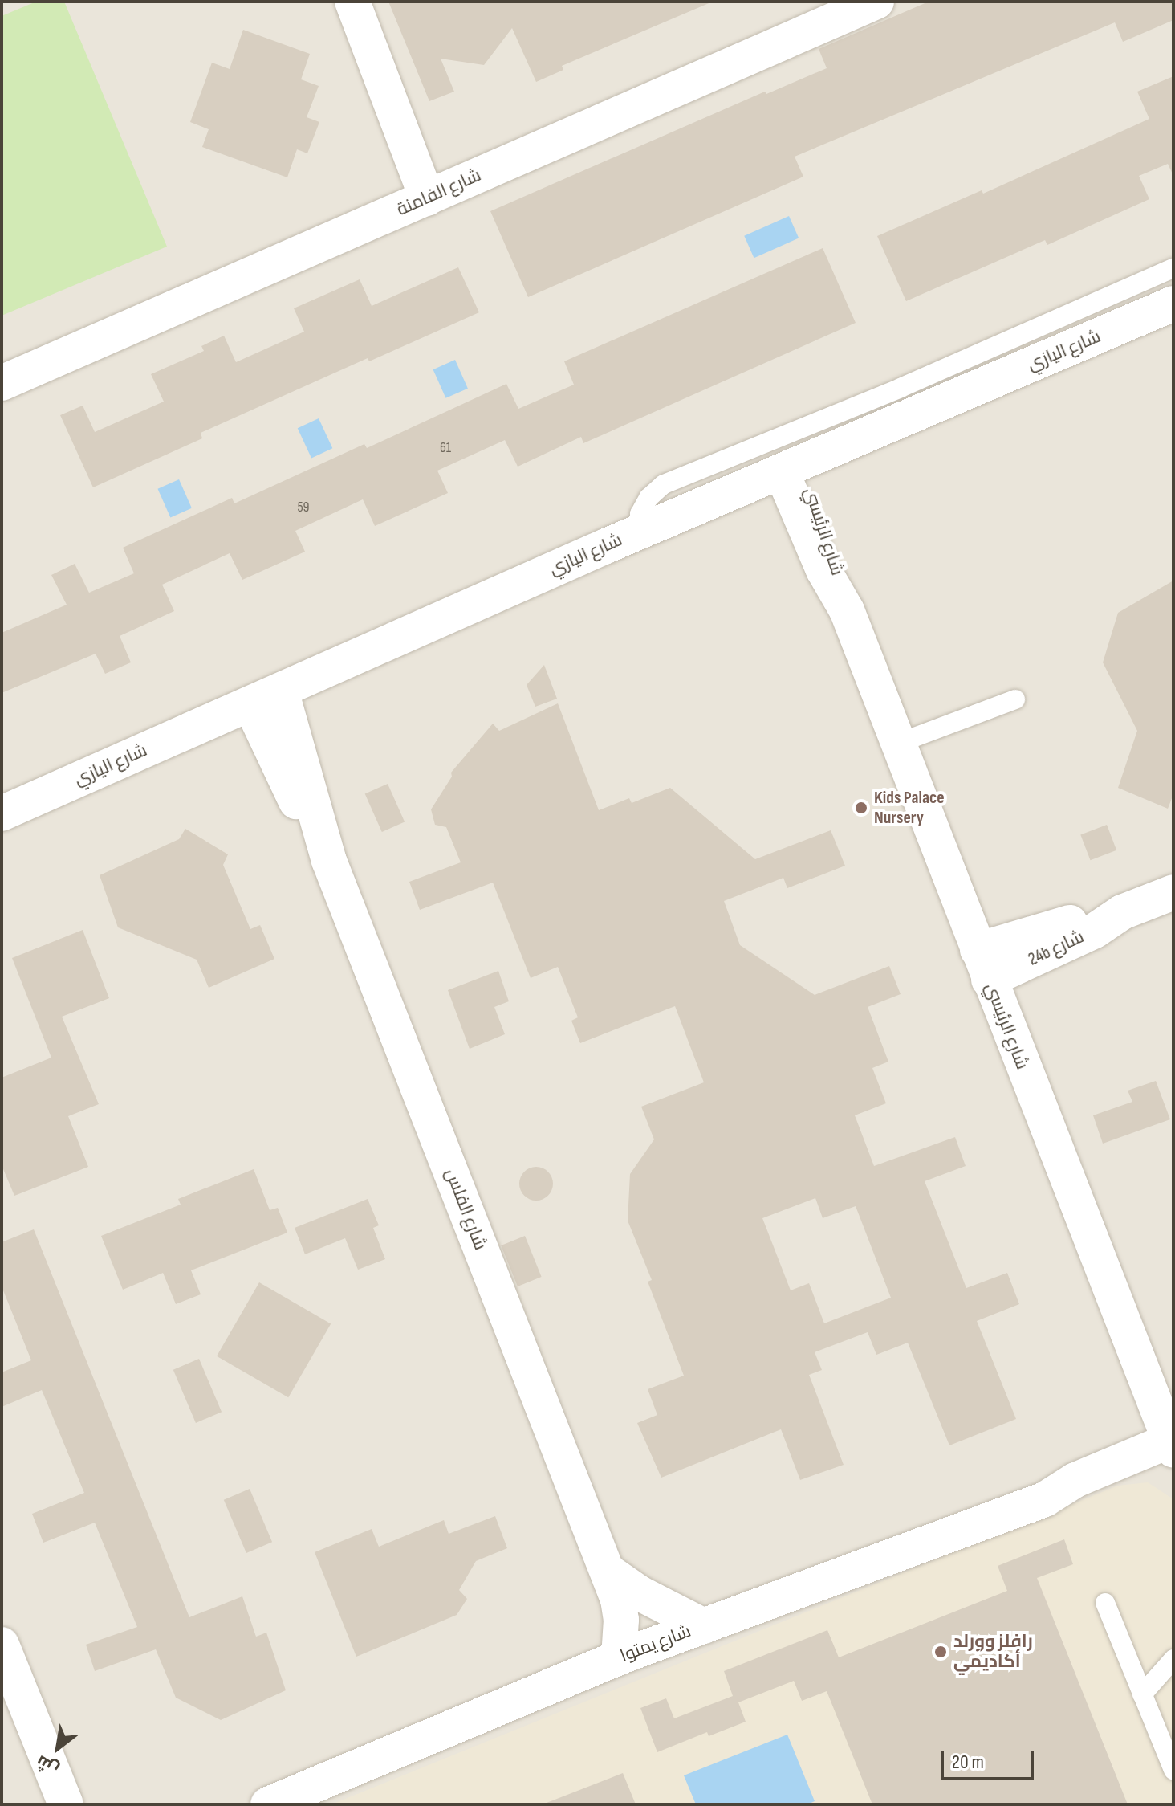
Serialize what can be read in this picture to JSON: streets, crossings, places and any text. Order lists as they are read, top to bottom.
{
  "streets": {
    "street": [
      "شارع الفامنة",
      "شارع اليازي",
      "شارع الرئيسي",
      "24b شارع",
      "شارع الفلس",
      "شارع يمتوا"
    ]
  },
  "crossings": [
    ["شارع اليازي", "شارع الرئيسي"],
    ["شارع اليازي", "شارع الفلس"],
    ["شارع الرئيسي", "24b شارع"],
    ["شارع الرئيسي", "شارع يمتوا"],
    ["شارع الفلس", "شارع يمتوا"]
  ],
  "places": ["Kids Palace Nursery", "رافلز وورلد أكاديمي"],
  "house_numbers": ["61", "59"],
  "scale_bar": "20 m",
  "north": "bottom left"
}
